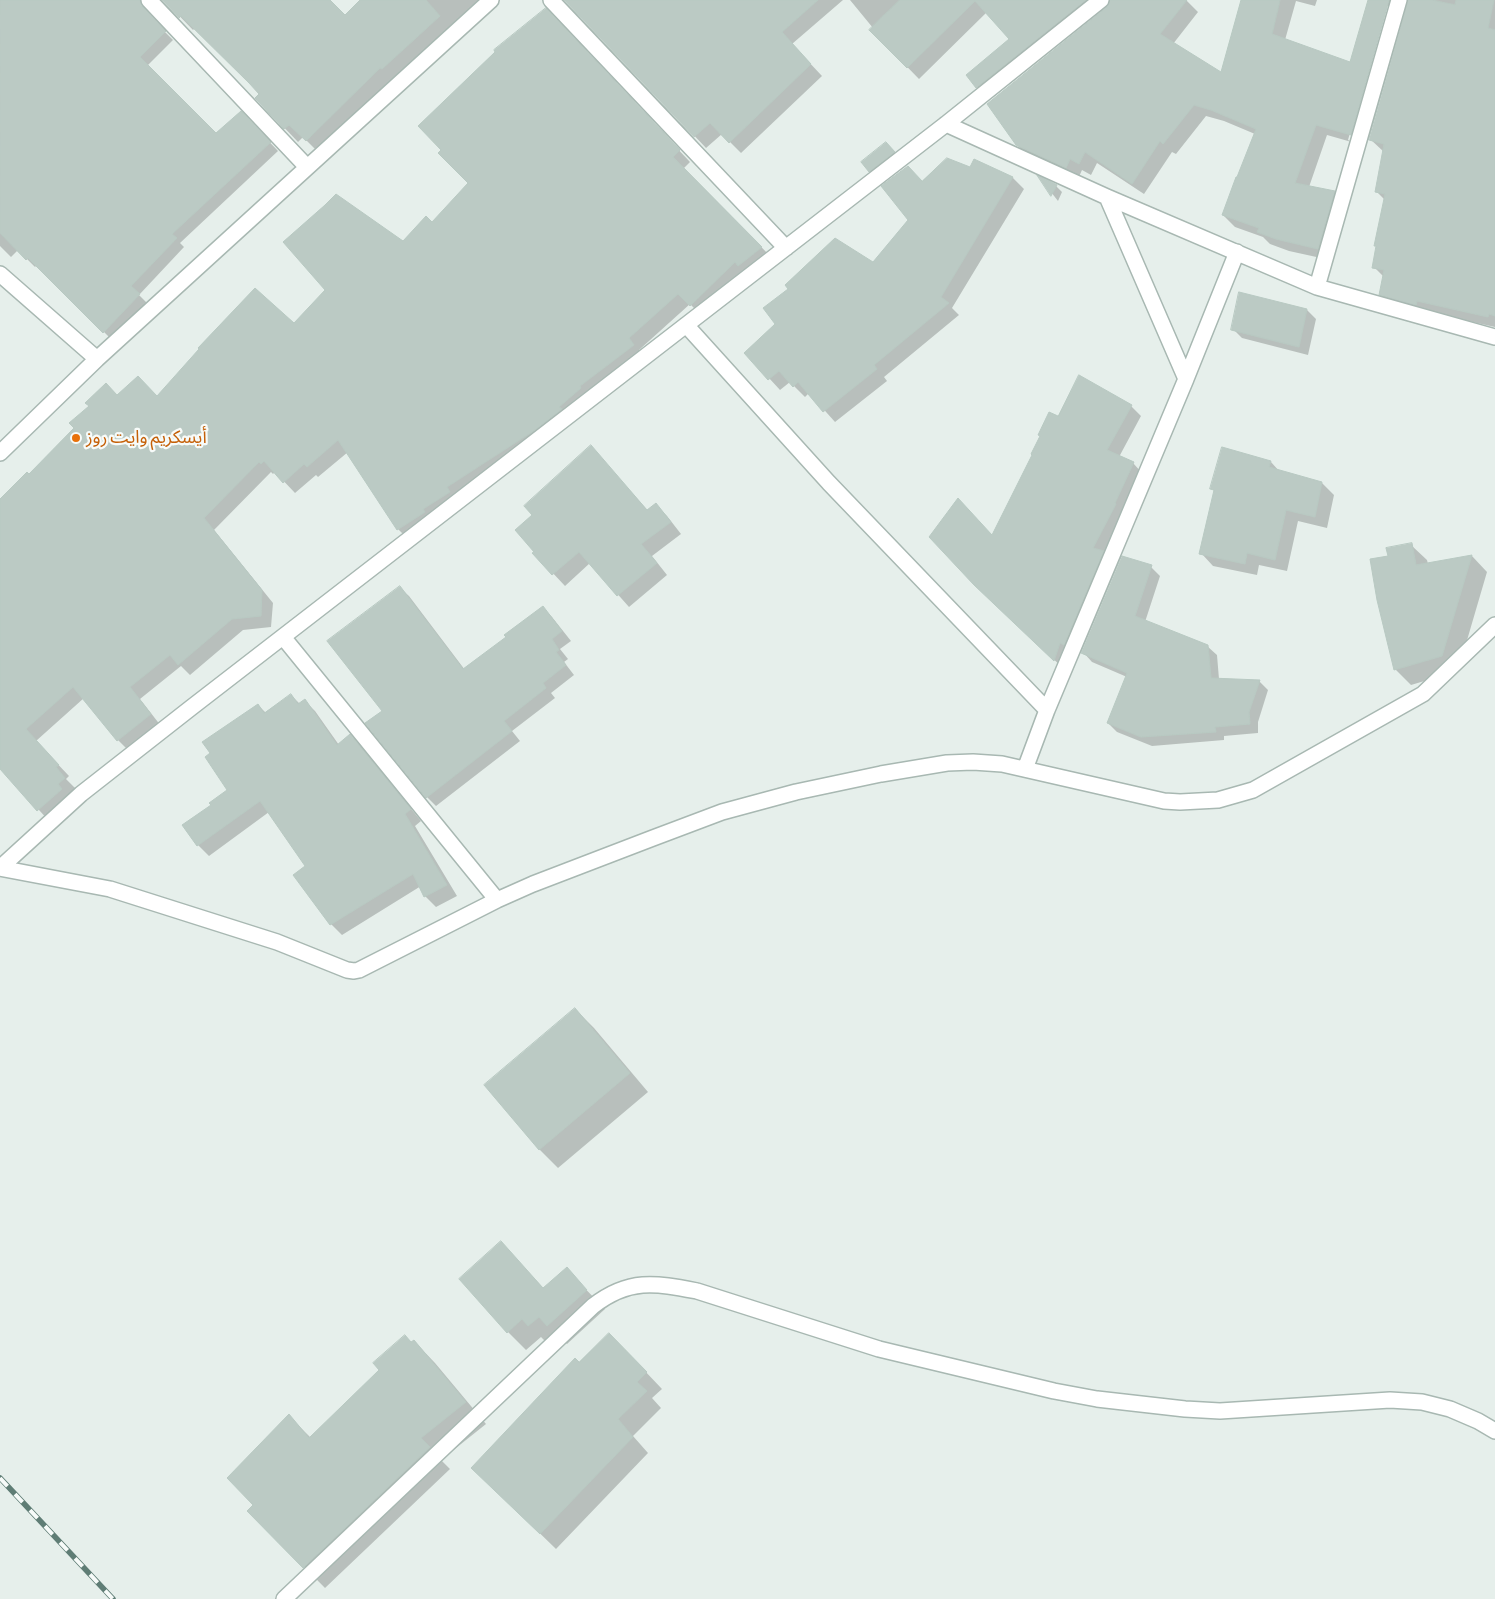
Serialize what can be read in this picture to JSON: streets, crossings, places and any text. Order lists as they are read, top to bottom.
{
  "places": ["أيسكريم وايت روز"]
}
